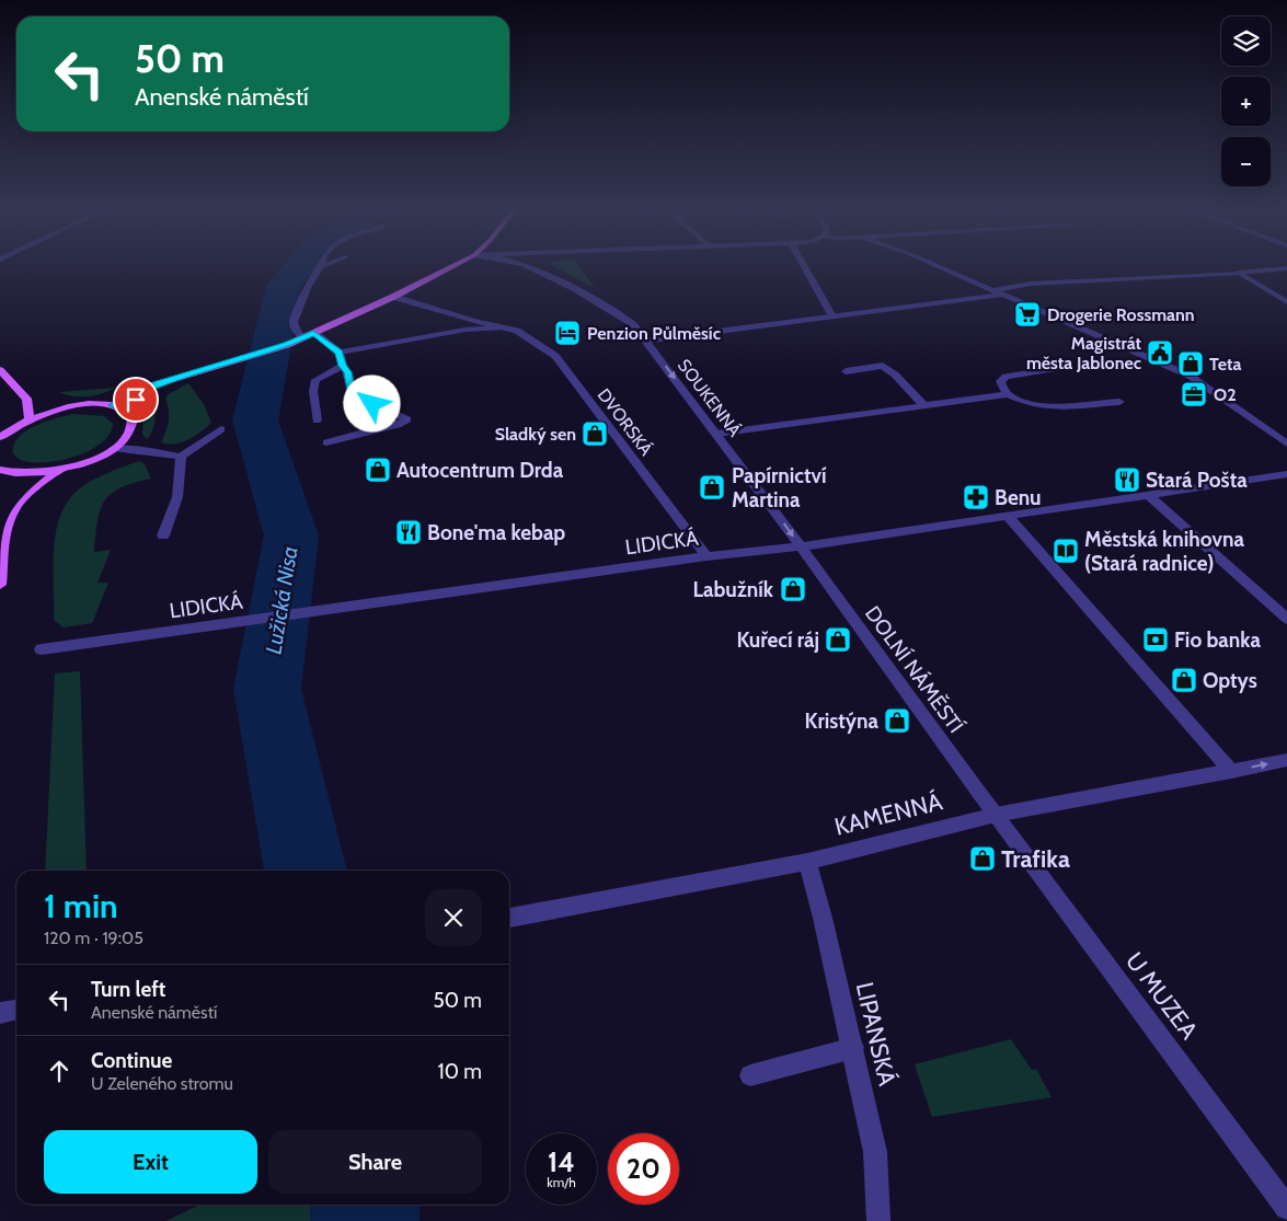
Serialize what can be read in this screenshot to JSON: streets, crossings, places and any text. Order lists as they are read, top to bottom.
{
  "streets": {
    "street": [
      "SOUKENNÁ",
      "DVORSKÁ",
      "LIDICKÁ",
      "DOLNÍ NÁMĚSTÍ",
      "KAMENNÁ",
      "U MUZEA",
      "LIPANSKÁ"
    ]
  },
  "crossings": [
    ["SOUKENNÁ", "LIDICKÁ"],
    ["SOUKENNÁ", "DOLNÍ NÁMĚSTÍ"],
    ["DVORSKÁ", "LIDICKÁ"],
    ["LIDICKÁ", "DOLNÍ NÁMĚSTÍ"],
    ["DOLNÍ NÁMĚSTÍ", "KAMENNÁ"],
    ["DOLNÍ NÁMĚSTÍ", "U MUZEA"],
    ["KAMENNÁ", "U MUZEA"],
    ["KAMENNÁ", "LIPANSKÁ"]
  ],
  "one_way": ["SOUKENNÁ"],
  "water": ["Lužická Nisa"],
  "places": {
    "supermarket": ["Drogerie Rossmann"],
    "hotel": ["Penzion Půlměsíc"],
    "public building": ["Magistrát města Jablonec"],
    "shop": [
      "Teta",
      "Sladký sen",
      "Autocentrum Drda",
      "Papírnictví Martina",
      "Labužník",
      "Kuřecí ráj",
      "Optys",
      "Kristýna",
      "Trafika"
    ],
    "office": ["O2"],
    "restaurant": ["Stará Pošta", "Bone'ma kebap"],
    "pharmacy": ["Benu"],
    "library": ["Městská knihovna (Stará radnice)"],
    "bank": ["Fio banka"]
  },
  "page": {
    "map_buttons": ["+", "−"],
    "turn": ["50 m", "Anenské náměstí"],
    "heading": ["1 min", "120 m · 19:05"],
    "list": [
      {
        "name": "Turn left",
        "note": "Anenské náměstí",
        "value": "50 m"
      },
      {
        "name": "Continue",
        "note": "U Zeleného stromu",
        "value": "10 m"
      }
    ],
    "buttons": ["Exit", "Share"],
    "speed": "14 km/h",
    "limit": "20"
  }
}
